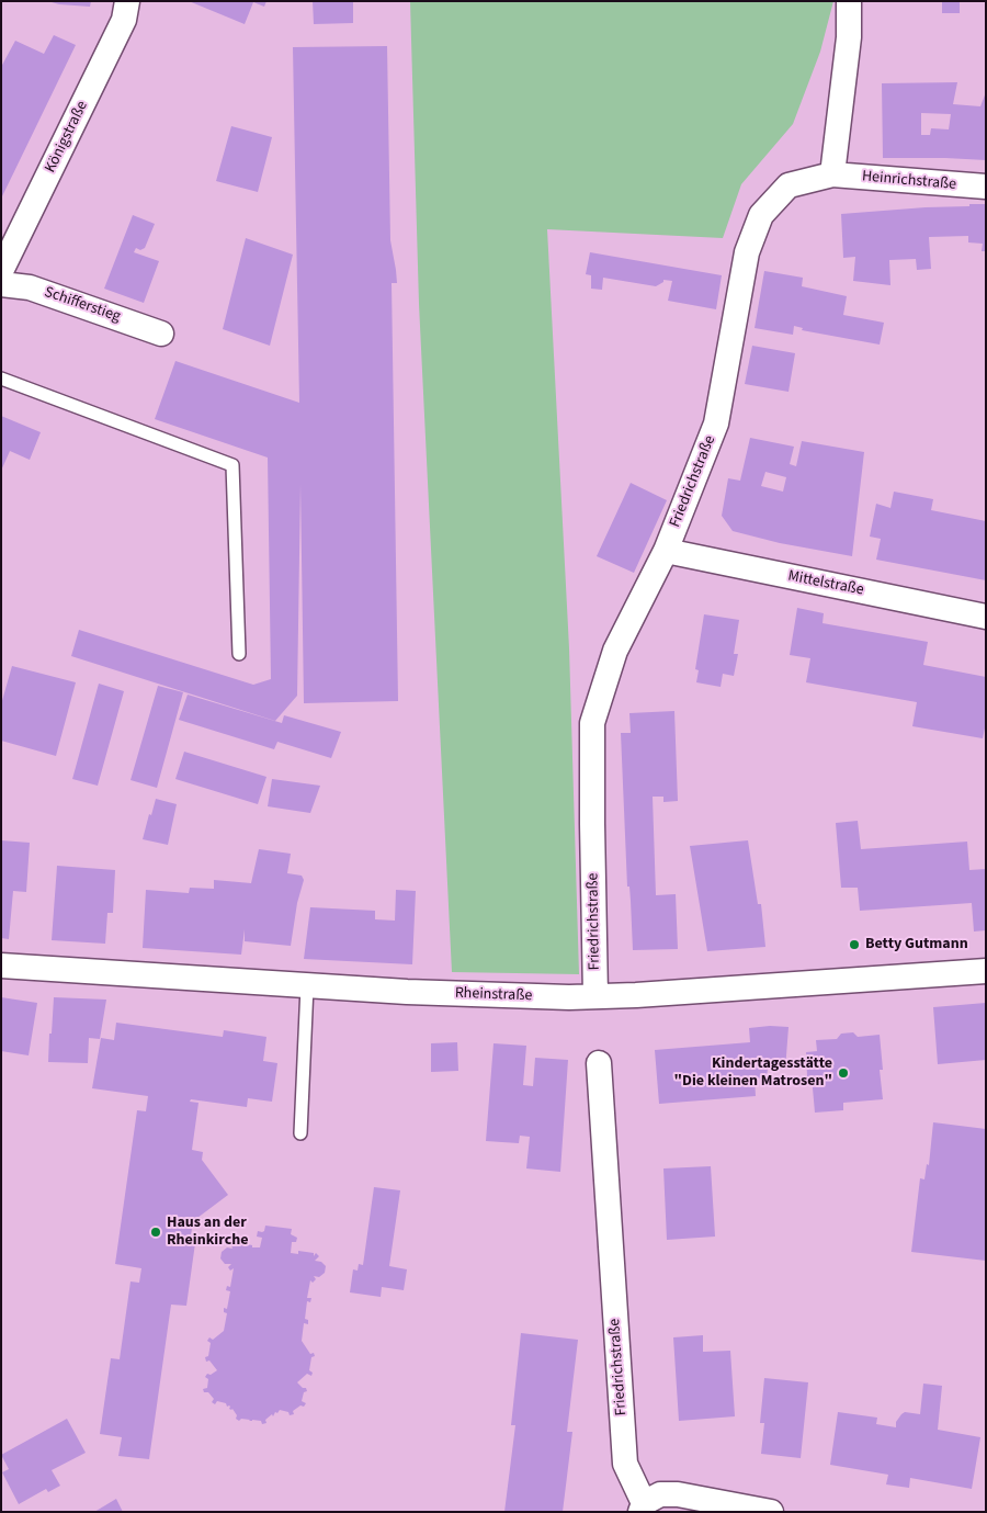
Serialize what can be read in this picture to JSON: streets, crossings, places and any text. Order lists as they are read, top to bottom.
{
  "streets": {
    "street": [
      "Königstraße",
      "Heinrichstraße",
      "Schifferstieg",
      "Friedrichstraße",
      "Mittelstraße",
      "Rheinstraße"
    ]
  },
  "crossings": [
    ["Heinrichstraße", "Friedrichstraße"],
    ["Friedrichstraße", "Mittelstraße"],
    ["Friedrichstraße", "Rheinstraße"]
  ],
  "places": ["Betty Gutmann", "Kindertagesstätte \"Die kleinen Matrosen\"", "Haus an der Rheinkirche"]
}
